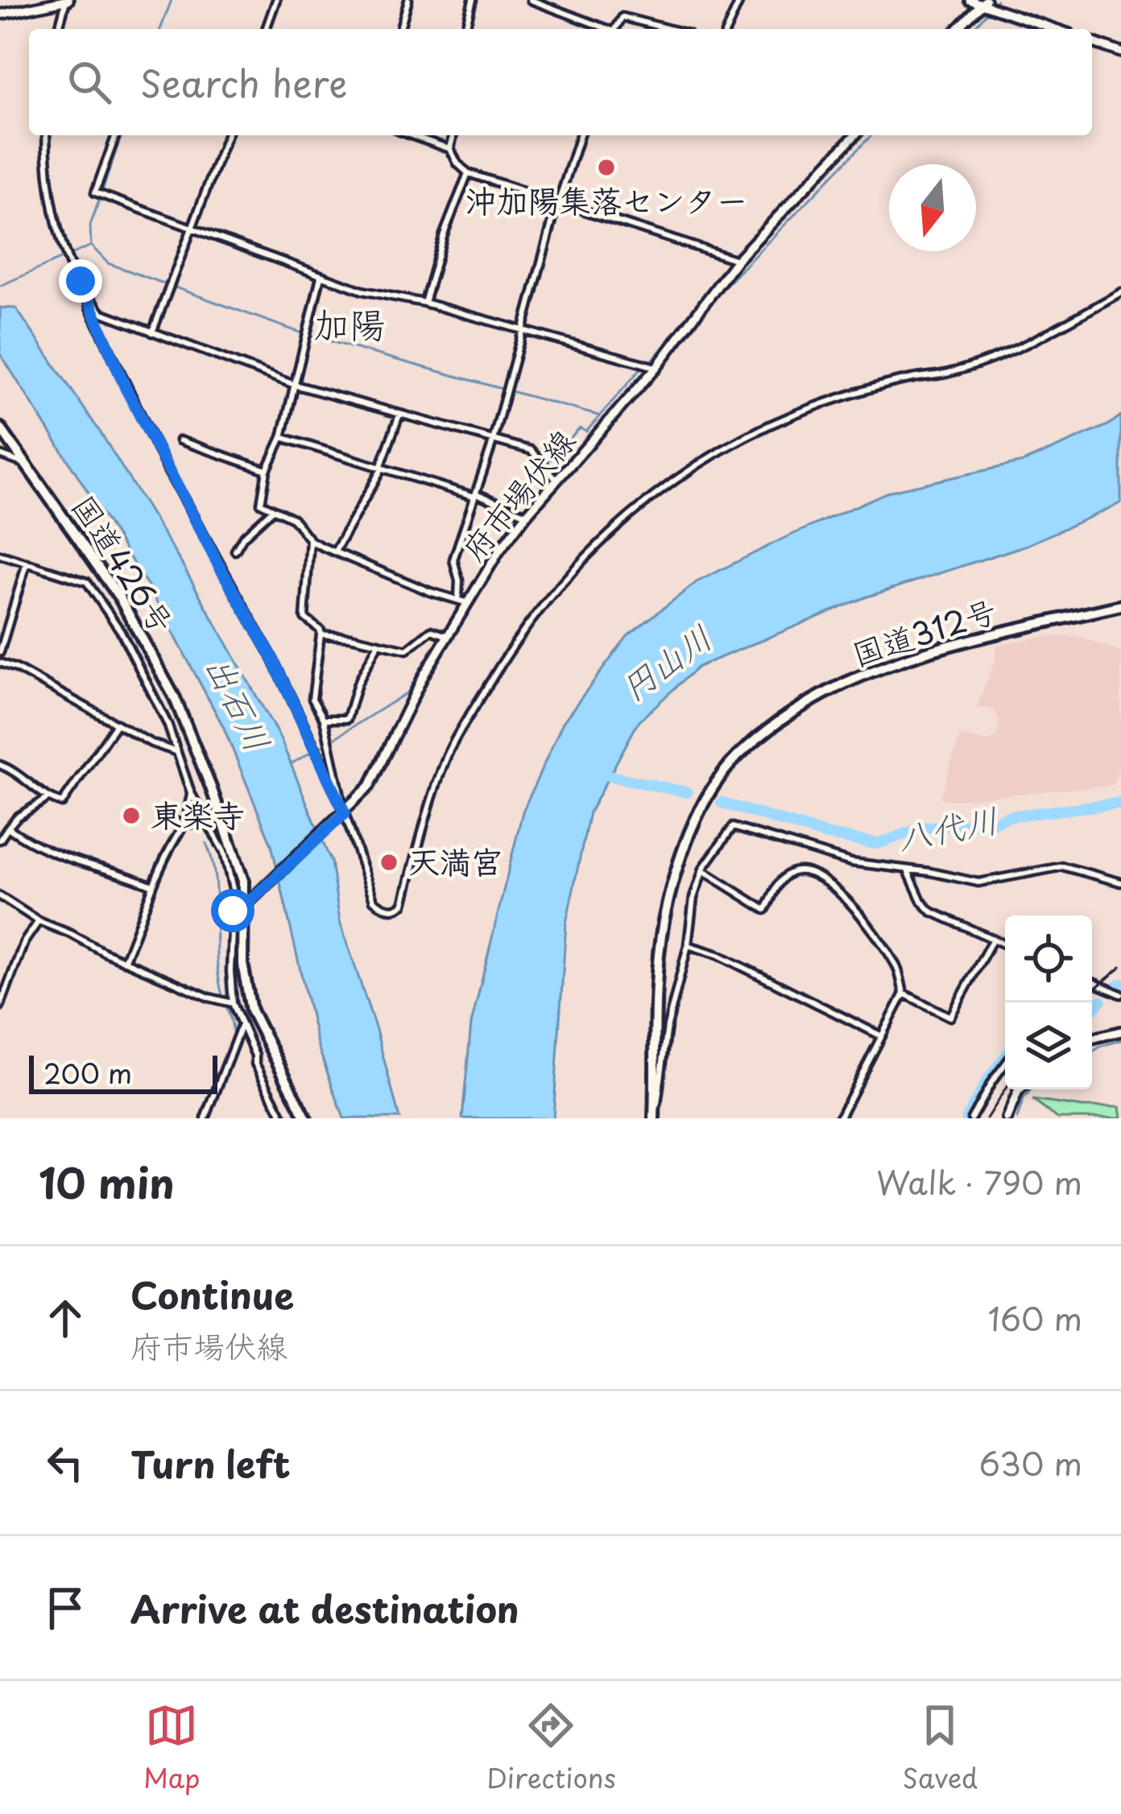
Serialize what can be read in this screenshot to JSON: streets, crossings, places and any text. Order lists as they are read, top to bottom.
{
  "streets": {
    "highway": ["国道426号", "国道312号"],
    "main road": ["府市場伏線"]
  },
  "crossings": [
    ["府市場伏線", "国道426号"]
  ],
  "districts": ["加陽"],
  "water": ["円山川", "出石川", "八代川"],
  "places": ["沖加陽集落センター", "東楽寺", "天満宮"],
  "scale_bar": "200 m",
  "north": "bottom",
  "page": {
    "search": "Search here",
    "scale": "200 m",
    "heading": ["10 min", "Walk · 790 m"],
    "list": [
      ["Continue", "府市場伏線", "160 m"],
      ["Turn left", "630 m"],
      "Arrive at destination"
    ],
    "nav": ["Map", "Directions", "Saved"]
  }
}
